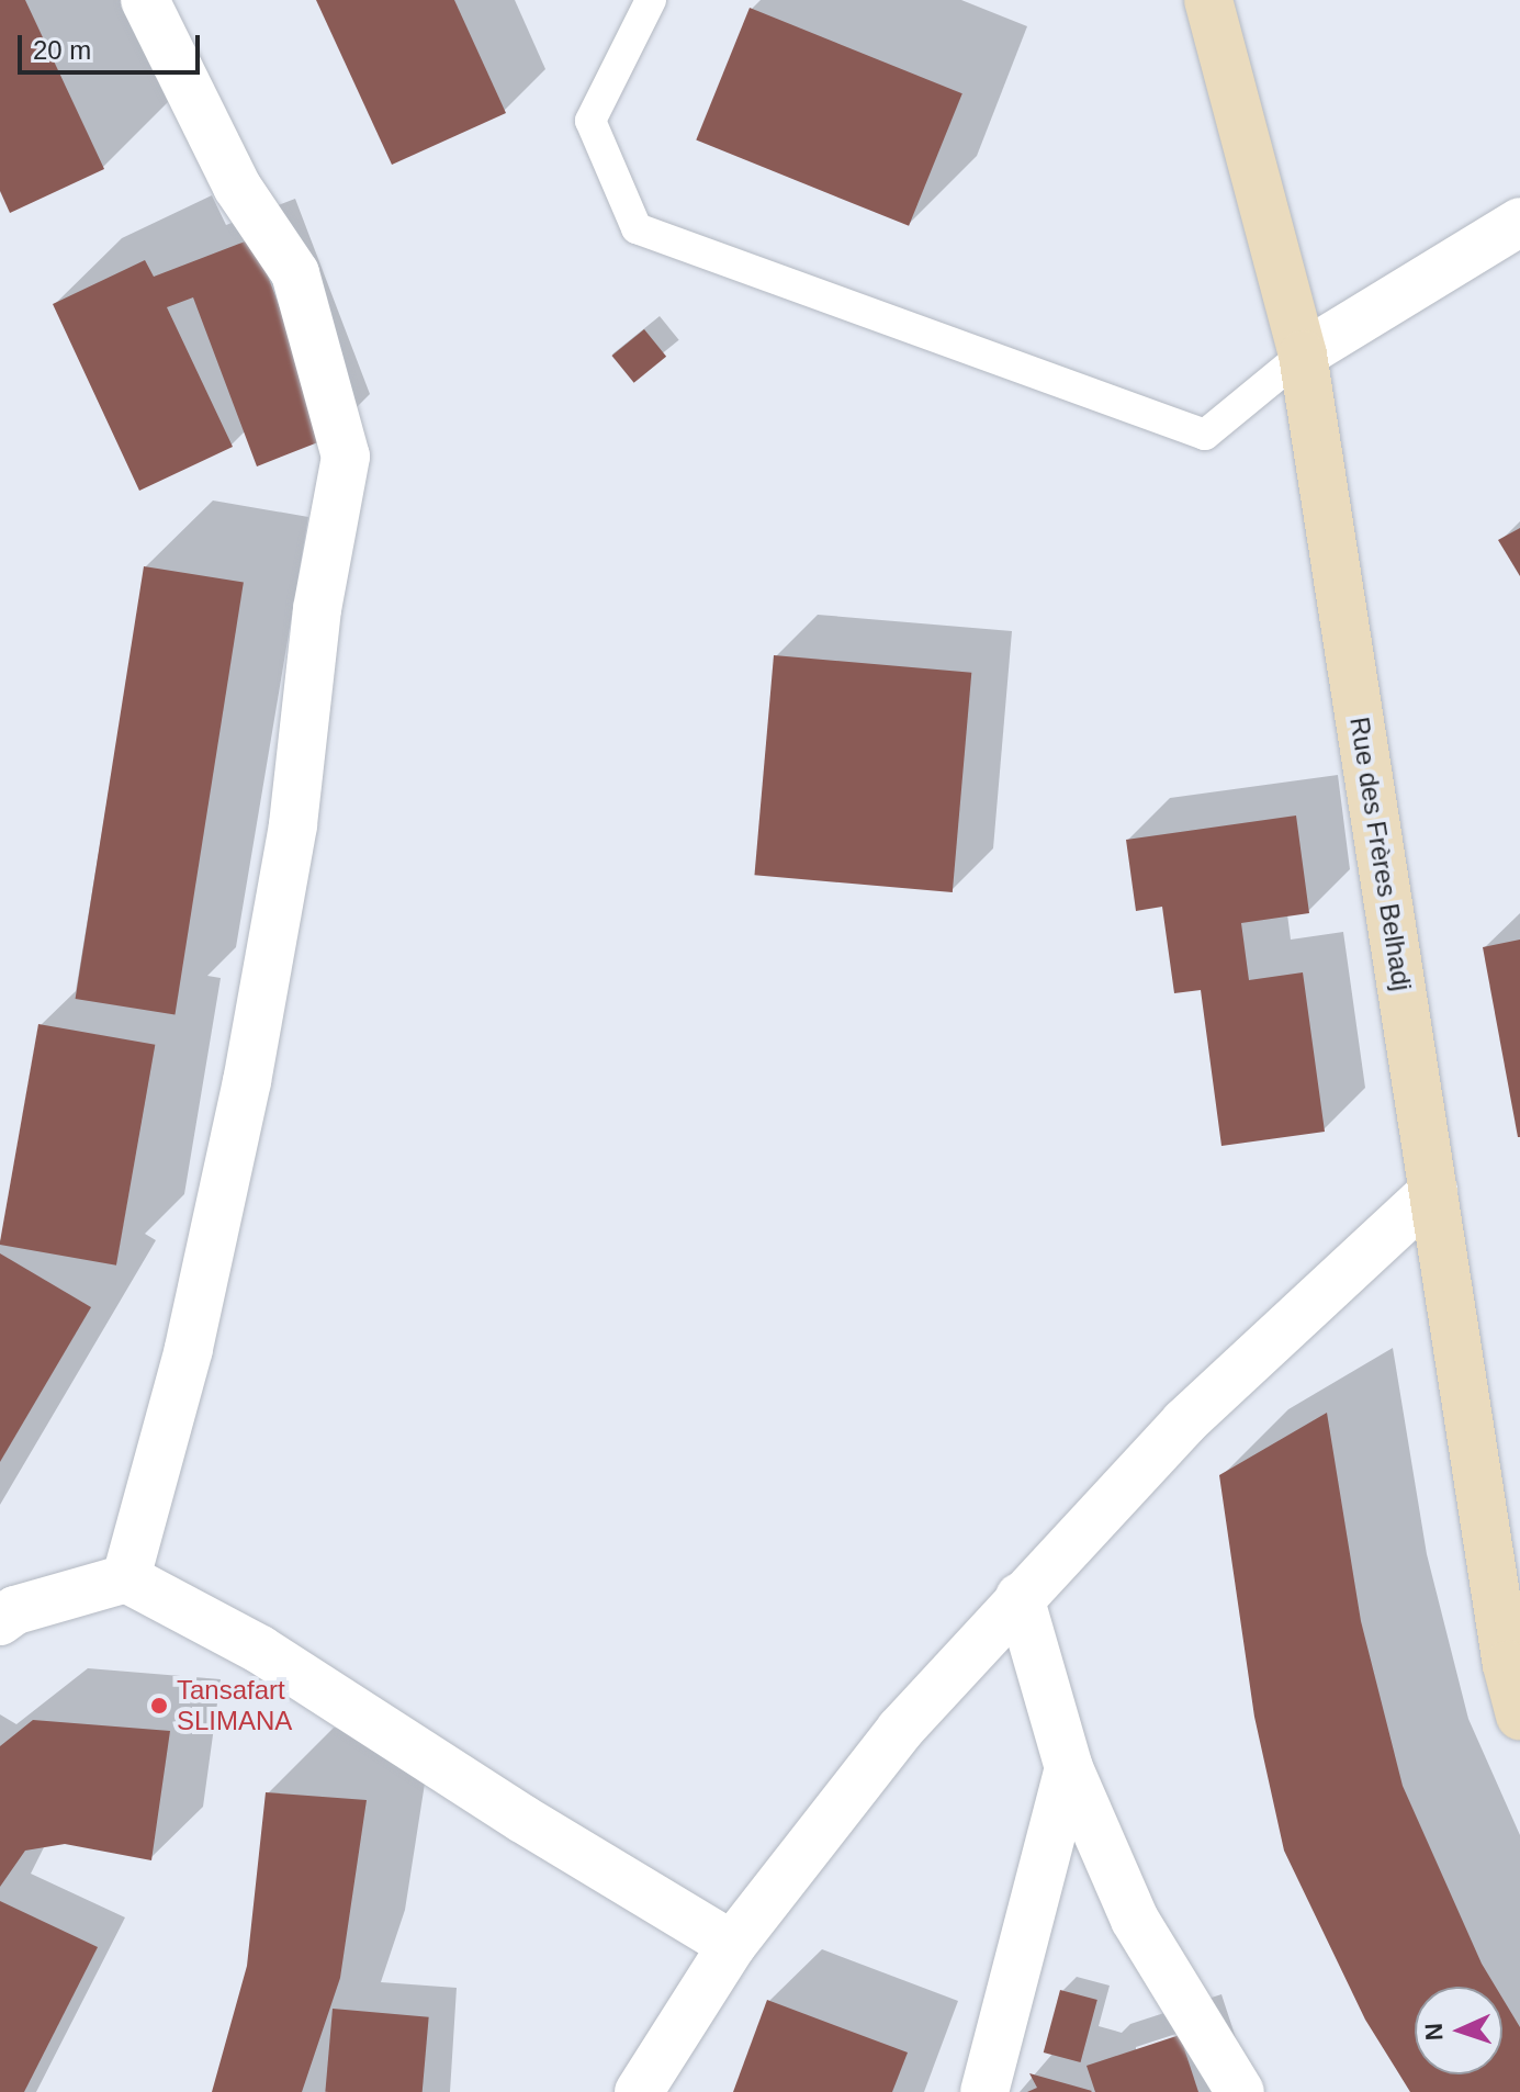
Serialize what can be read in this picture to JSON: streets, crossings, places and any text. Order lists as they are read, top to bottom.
{
  "streets": {
    "main road": ["Rue des Frères Belhadj"]
  },
  "places": ["Tansafart SLIMANA"],
  "scale_bar": "20 m",
  "north": "left"
}
